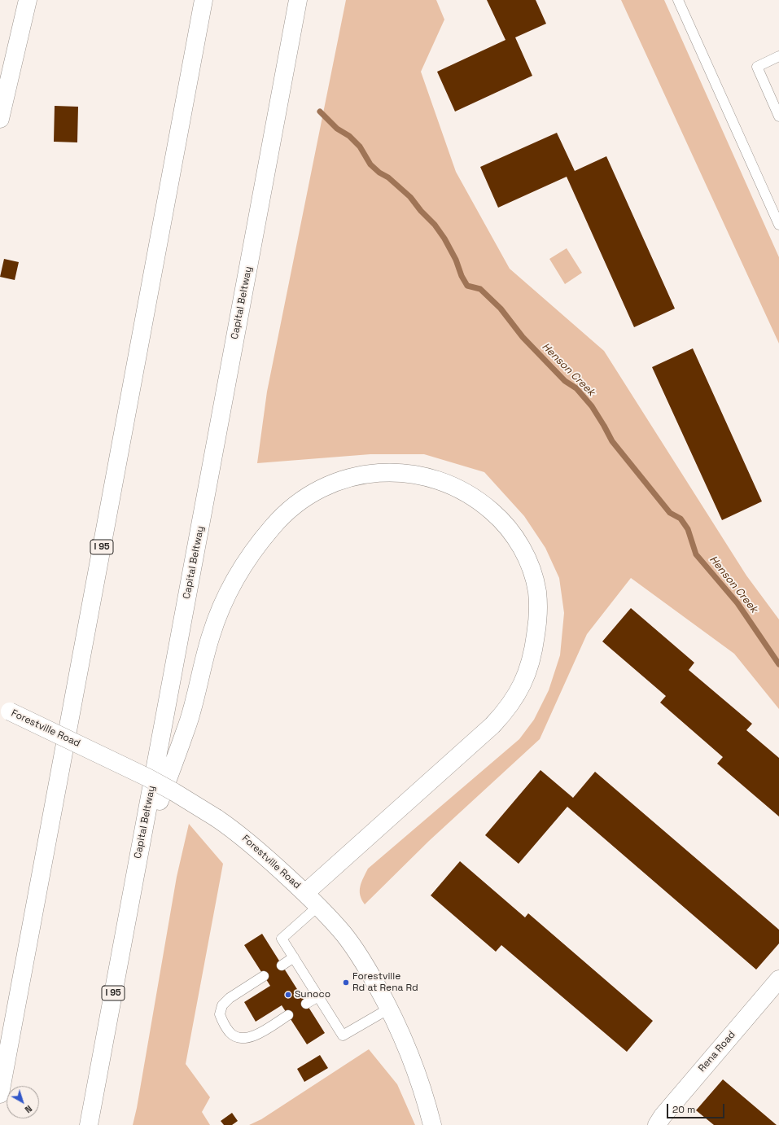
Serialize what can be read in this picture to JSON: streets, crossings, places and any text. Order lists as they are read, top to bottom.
{
  "streets": {
    "main road": [
      "Capital Beltway",
      "I 95",
      "Forestville Road",
      "Rena Road"
    ]
  },
  "water": ["Henson Creek"],
  "places": ["Forestville Rd at Rena Rd", "Sunoco"],
  "scale_bar": "20 m",
  "north": "bottom right"
}
